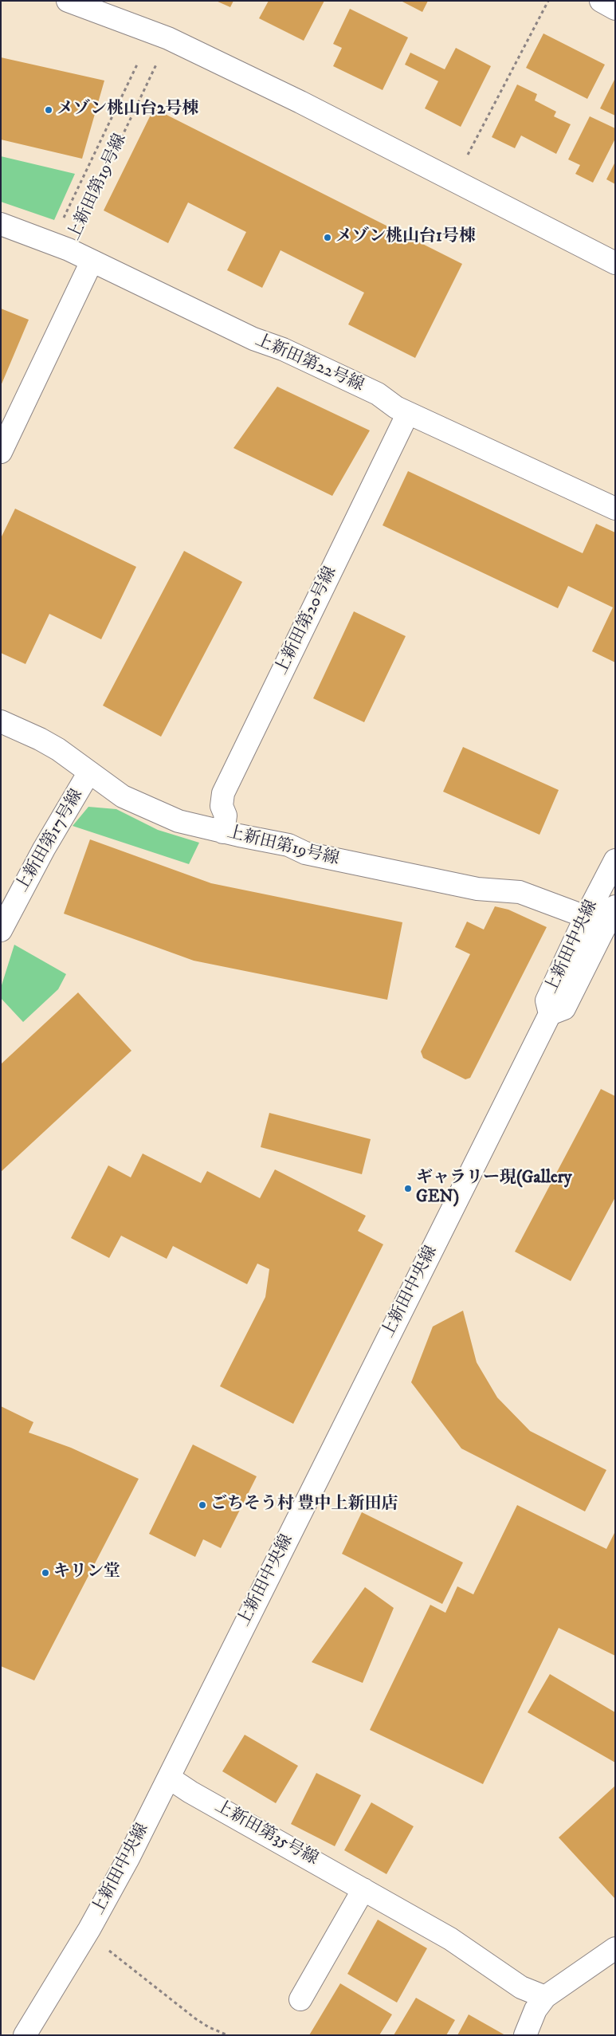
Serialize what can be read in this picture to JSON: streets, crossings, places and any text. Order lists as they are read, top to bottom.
{
  "streets": {
    "street": [
      "上新田第19号線",
      "上新田第22号線",
      "上新田第20号線",
      "上新田第17号線",
      "上新田中央線",
      "上新田第35号線"
    ]
  },
  "crossings": [
    ["上新田第19号線", "上新田第22号線"],
    ["上新田第19号線", "上新田第20号線"],
    ["上新田第19号線", "上新田第17号線"],
    ["上新田第19号線", "上新田中央線"],
    ["上新田第22号線", "上新田第20号線"],
    ["上新田中央線", "上新田第35号線"]
  ],
  "places": [
    "メゾン桃山台2号棟",
    "メゾン桃山台1号棟",
    "ギャラリー現(Gallery GEN)",
    "ごちそう村 豊中上新田店",
    "キリン堂"
  ]
}
